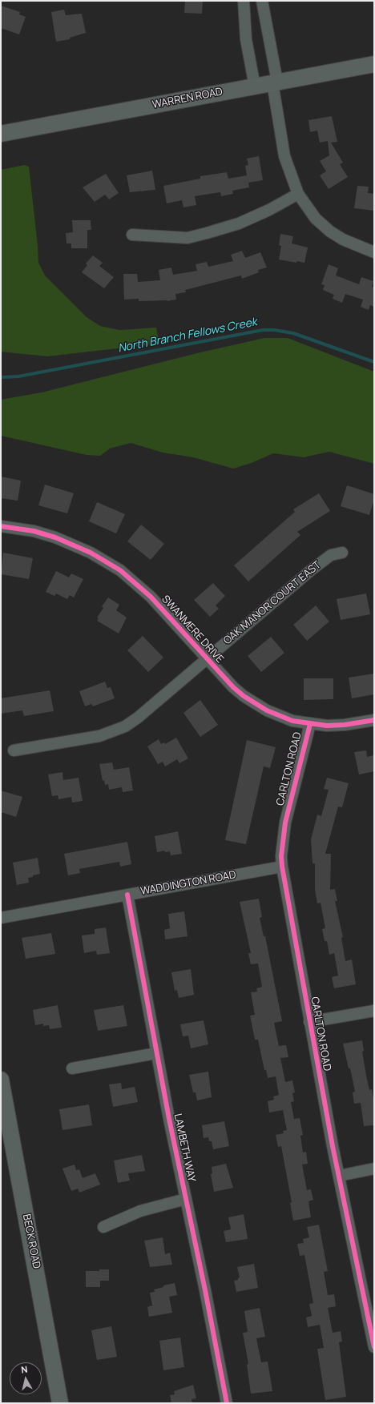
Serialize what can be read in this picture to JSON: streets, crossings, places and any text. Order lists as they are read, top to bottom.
{
  "streets": {
    "main road": ["WARREN ROAD", "BECK ROAD"],
    "street": [
      "OAK MANOR COURT EAST",
      "SWANMERE DRIVE",
      "CARLTON ROAD",
      "WADDINGTON ROAD",
      "LAMBETH WAY"
    ]
  },
  "crossings": [
    ["OAK MANOR COURT EAST", "SWANMERE DRIVE"],
    ["SWANMERE DRIVE", "CARLTON ROAD"],
    ["CARLTON ROAD", "WADDINGTON ROAD"],
    ["WADDINGTON ROAD", "LAMBETH WAY"]
  ],
  "water": ["North Branch Fellows Creek"],
  "north": "top"
}
